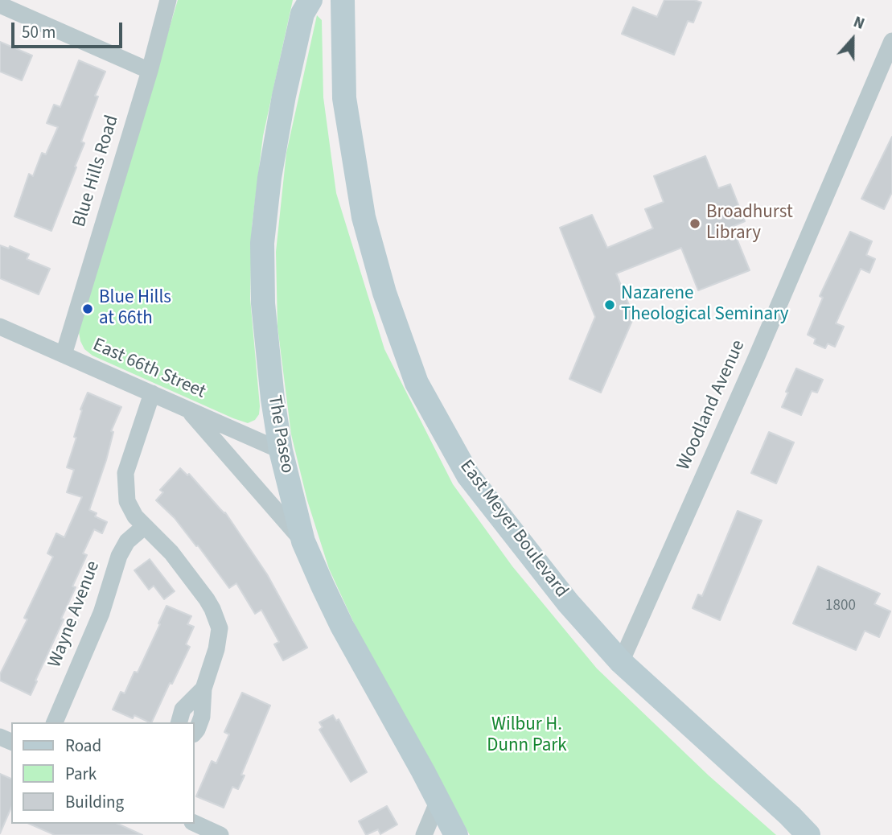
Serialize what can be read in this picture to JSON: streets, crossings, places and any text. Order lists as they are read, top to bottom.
{
  "streets": {
    "main road": ["The Paseo", "East Meyer Boulevard"],
    "street": [
      "Blue Hills Road",
      "East 66th Street",
      "Woodland Avenue",
      "Wayne Avenue"
    ]
  },
  "crossings": [
    ["Blue Hills Road", "East 66th Street"],
    ["East 66th Street", "The Paseo"],
    ["Woodland Avenue", "East Meyer Boulevard"]
  ],
  "parks": ["Wilbur H. Dunn Park"],
  "places": ["Broadhurst Library", "Nazarene Theological Seminary", "Blue Hills at 66th"],
  "house_numbers": ["1800"],
  "legend": ["Road", "Park", "Building"],
  "scale_bar": "50 m",
  "north": "top"
}
